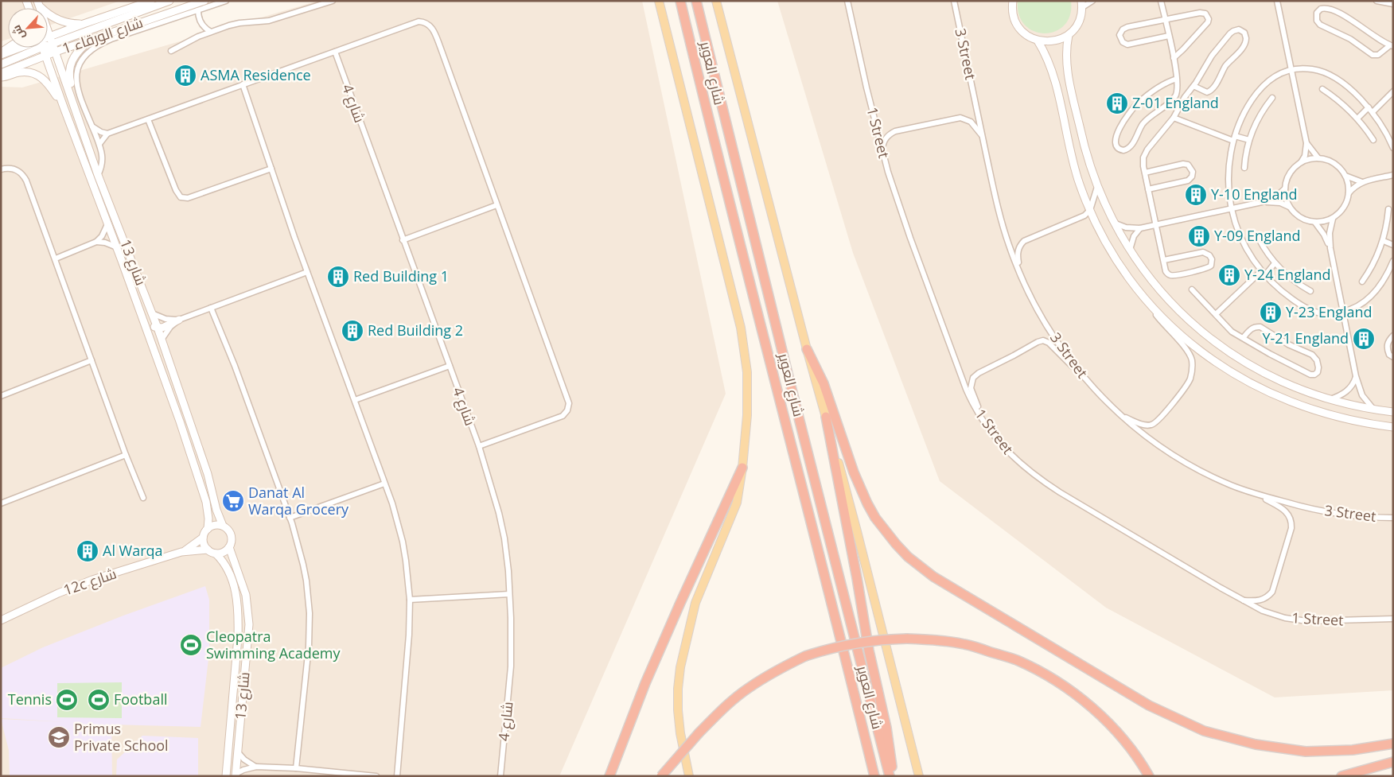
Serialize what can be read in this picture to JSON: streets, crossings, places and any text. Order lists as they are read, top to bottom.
{
  "streets": {
    "highway": ["شارع العوير"],
    "street": [
      "شارع الورقاء 1",
      "3 Street",
      "شارع 4",
      "1 Street",
      "شارع 13",
      "12c شارع"
    ]
  },
  "crossings": [
    ["شارع الورقاء 1", "شارع 13"],
    ["شارع 13", "12c شارع"]
  ],
  "places": {
    "building": [
      "ASMA Residence",
      "Z-01 England",
      "Y-10 England",
      "Y-09 England",
      "Y-24 England",
      "Red Building 1",
      "Y-23 England",
      "Red Building 2",
      "Y-21 England",
      "Al Warqa"
    ],
    "supermarket": ["Danat Al Warqa Grocery"],
    "sports": ["Cleopatra Swimming Academy", "Tennis", "Football"],
    "school or university": ["Primus Private School"]
  },
  "north": "bottom left"
}
